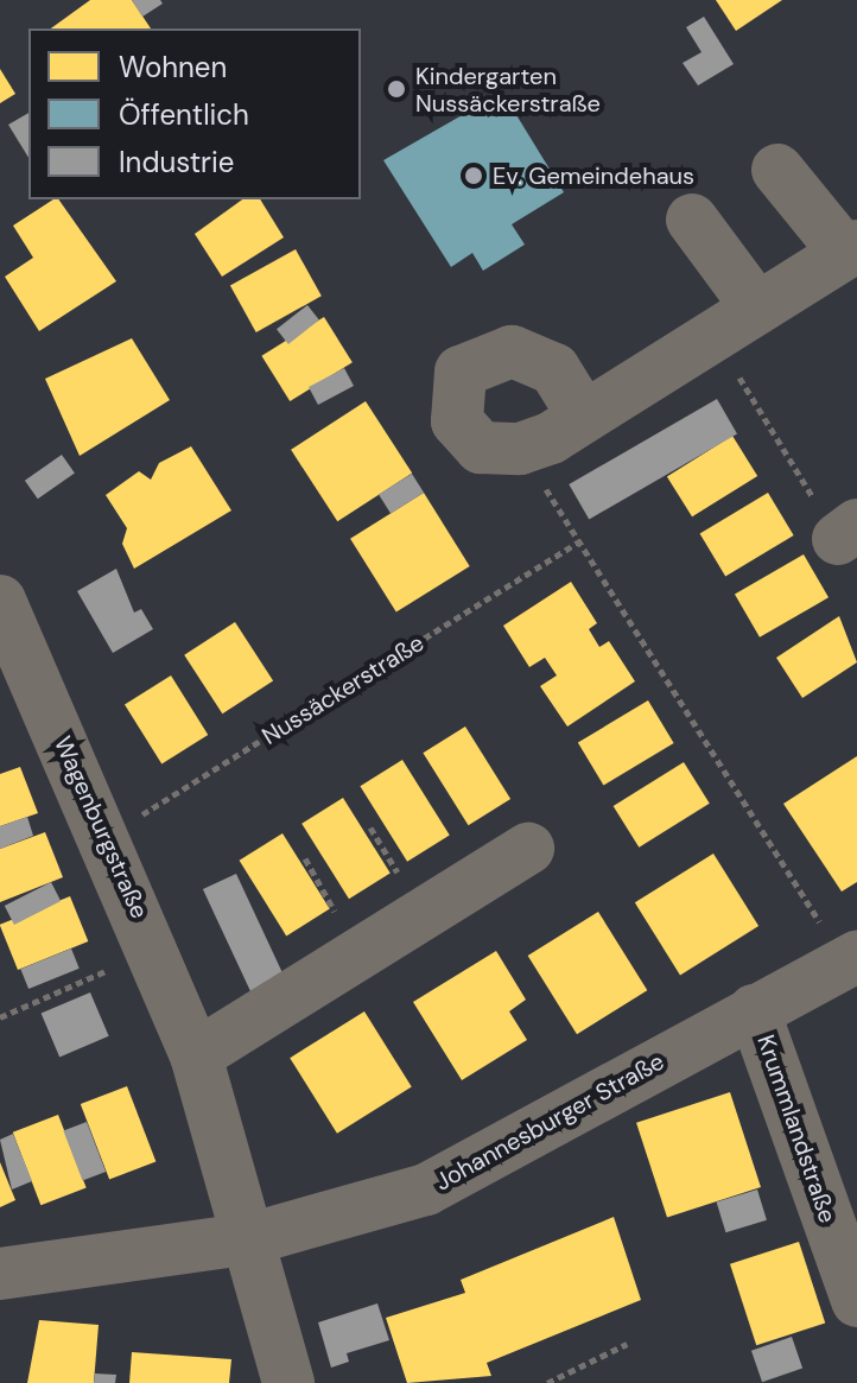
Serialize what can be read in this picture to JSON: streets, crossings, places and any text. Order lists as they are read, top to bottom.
{
  "streets": {
    "street": ["Wagenburgstraße", "Johannesburger Straße", "Krummlandstraße"],
    "path": ["Nussäckerstraße"]
  },
  "crossings": [
    ["Nussäckerstraße", "Wagenburgstraße"],
    ["Wagenburgstraße", "Johannesburger Straße"],
    ["Johannesburger Straße", "Krummlandstraße"]
  ],
  "places": ["Kindergarten Nussäckerstraße", "Ev. Gemeindehaus"],
  "legend": ["Wohnen", "Öffentlich", "Industrie"]
}
